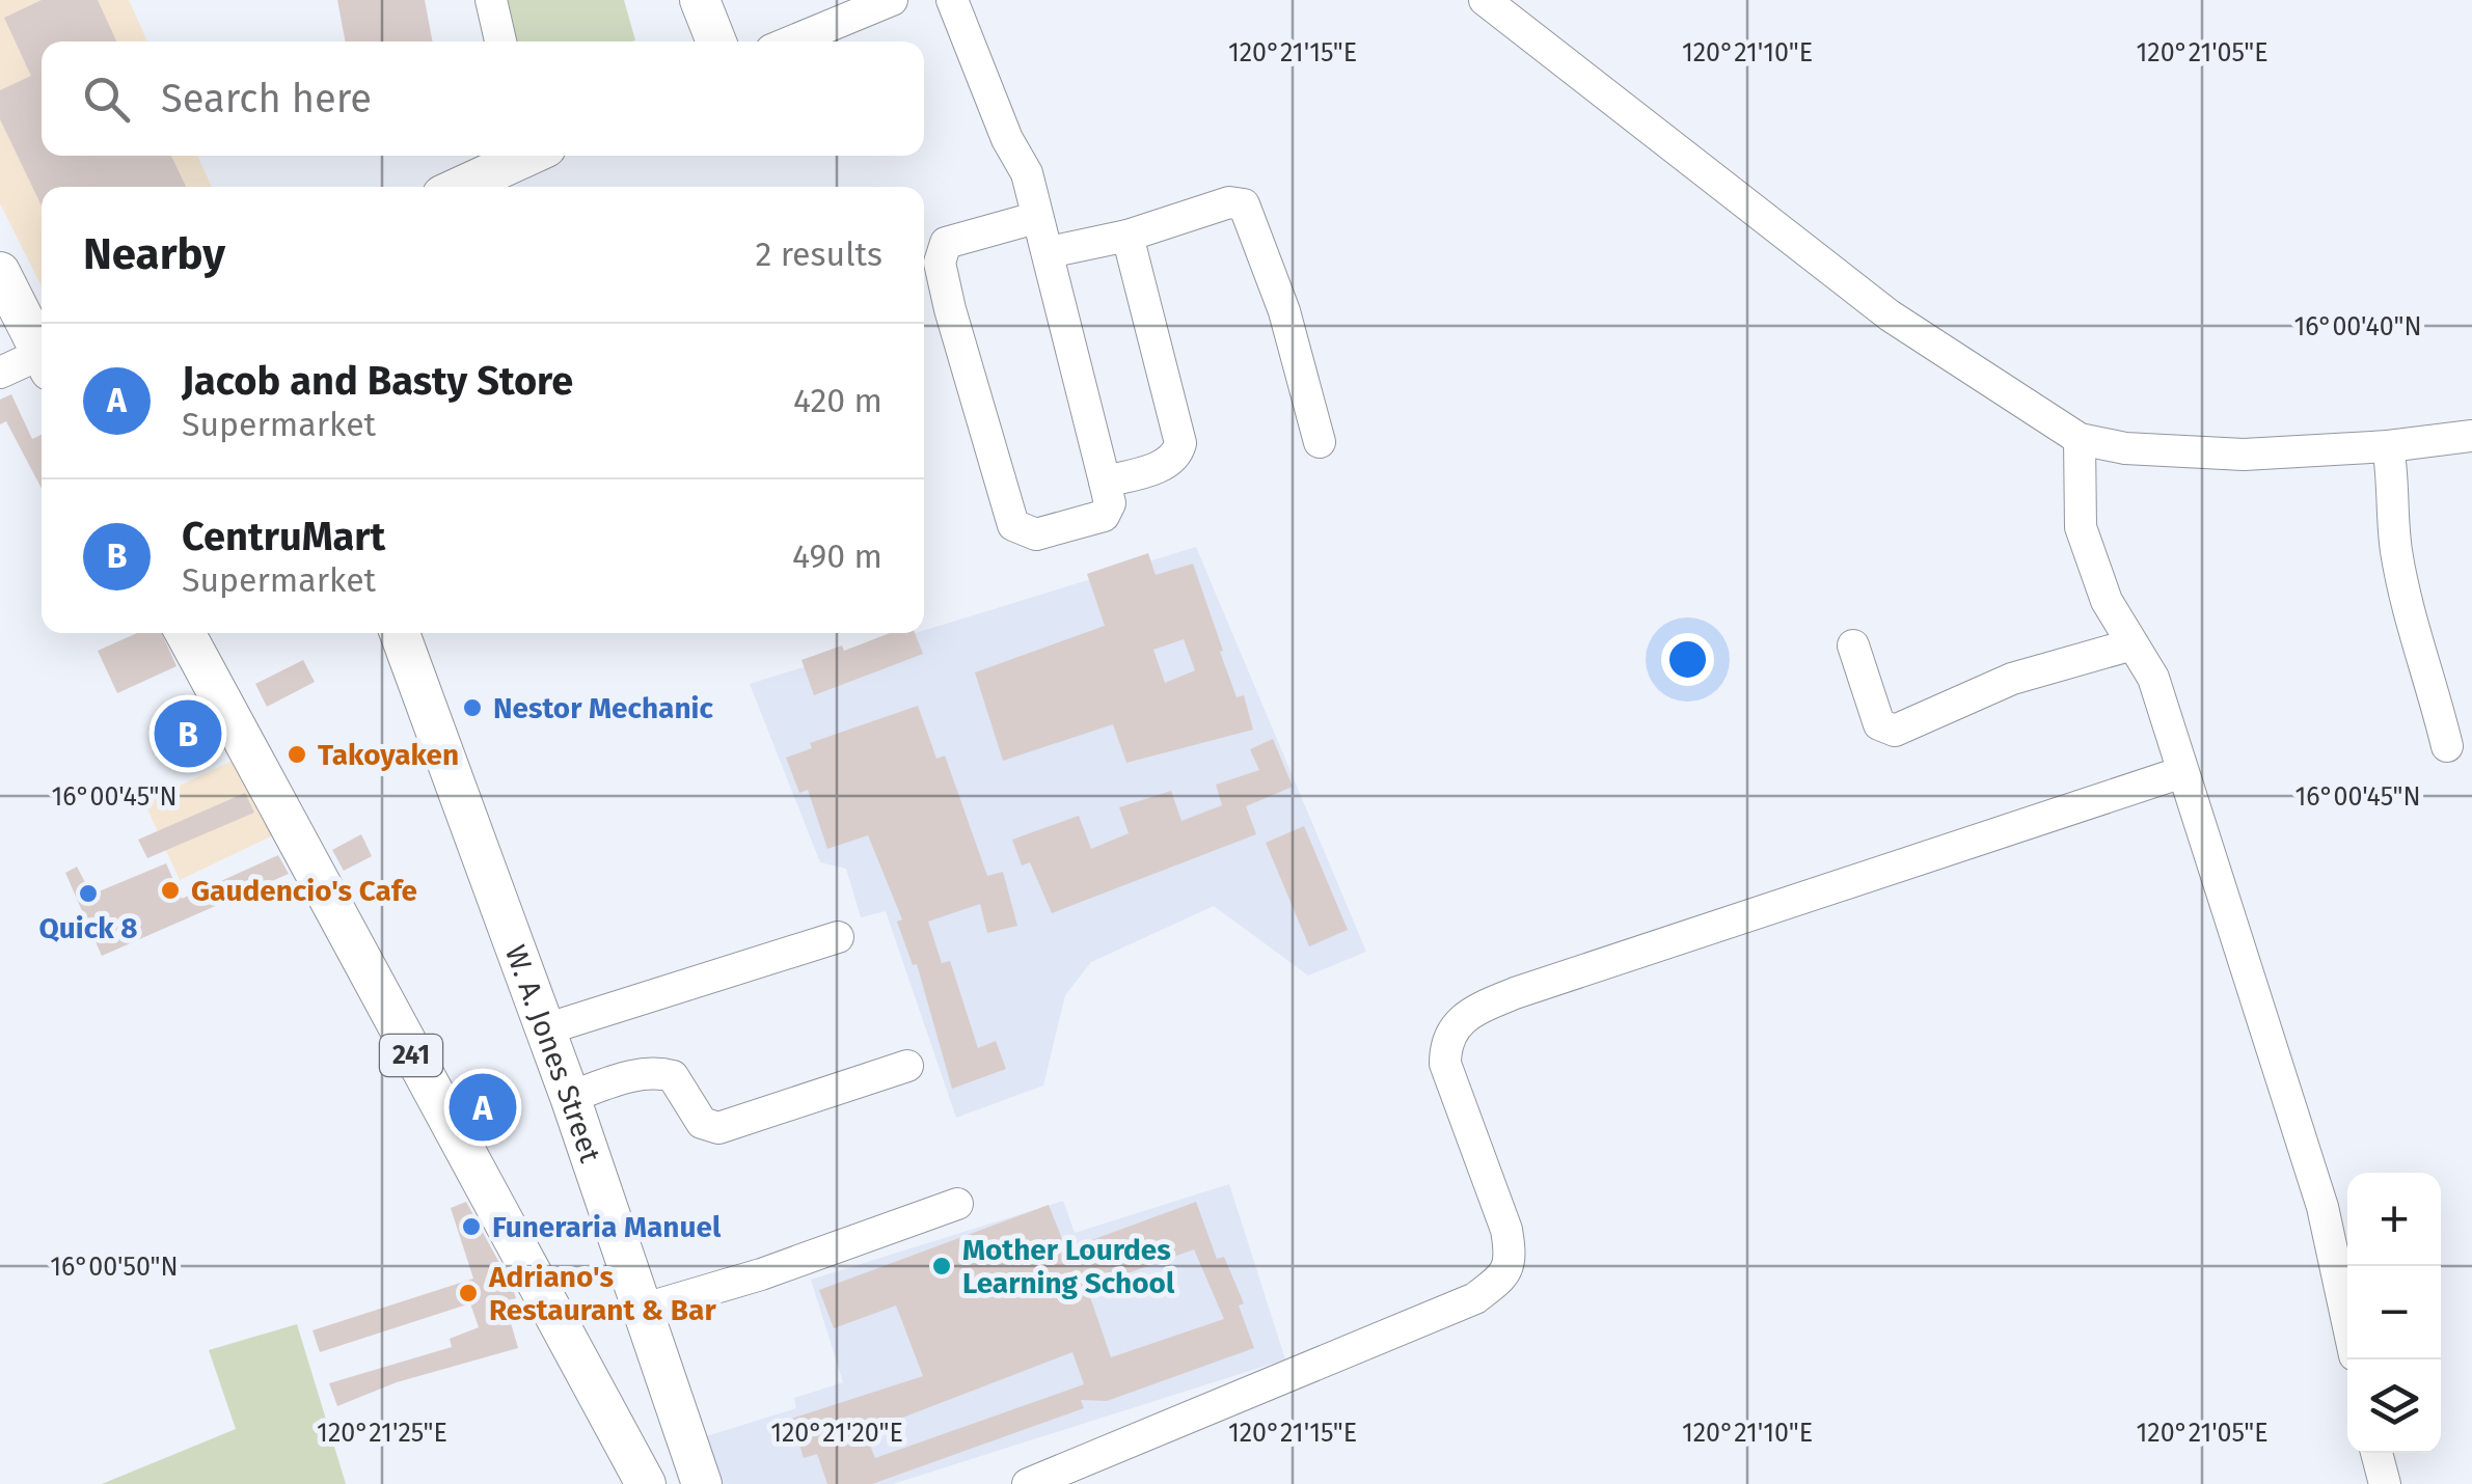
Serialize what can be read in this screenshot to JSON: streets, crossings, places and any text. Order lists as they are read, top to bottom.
{
  "streets": {
    "main road": ["W. A. Jones Street", "241"]
  },
  "places": [
    "Nestor Mechanic",
    "Takoyaken",
    "Gaudencio's Cafe",
    "Quick 8",
    "Funeraria Manuel",
    "Mother Lourdes Learning School",
    "Adriano's Restaurant & Bar"
  ],
  "page": {
    "search": "Search here",
    "heading": ["Nearby", "2 results"],
    "list": [
      {
        "mark": "A",
        "name": "Jacob and Basty Store",
        "note": "Supermarket",
        "value": "420 m"
      },
      {
        "mark": "B",
        "name": "CentruMart",
        "note": "Supermarket",
        "value": "490 m"
      }
    ],
    "pins": ["B", "A"],
    "map_buttons": ["+", "−"]
  },
  "coordinates": [
    "120°21'15\"E",
    "120°21'10\"E",
    "120°21'05\"E",
    "16°00'40\"N",
    "16°00'45\"N",
    "16°00'50\"N",
    "120°21'25\"E",
    "120°21'20\"E"
  ]
}
